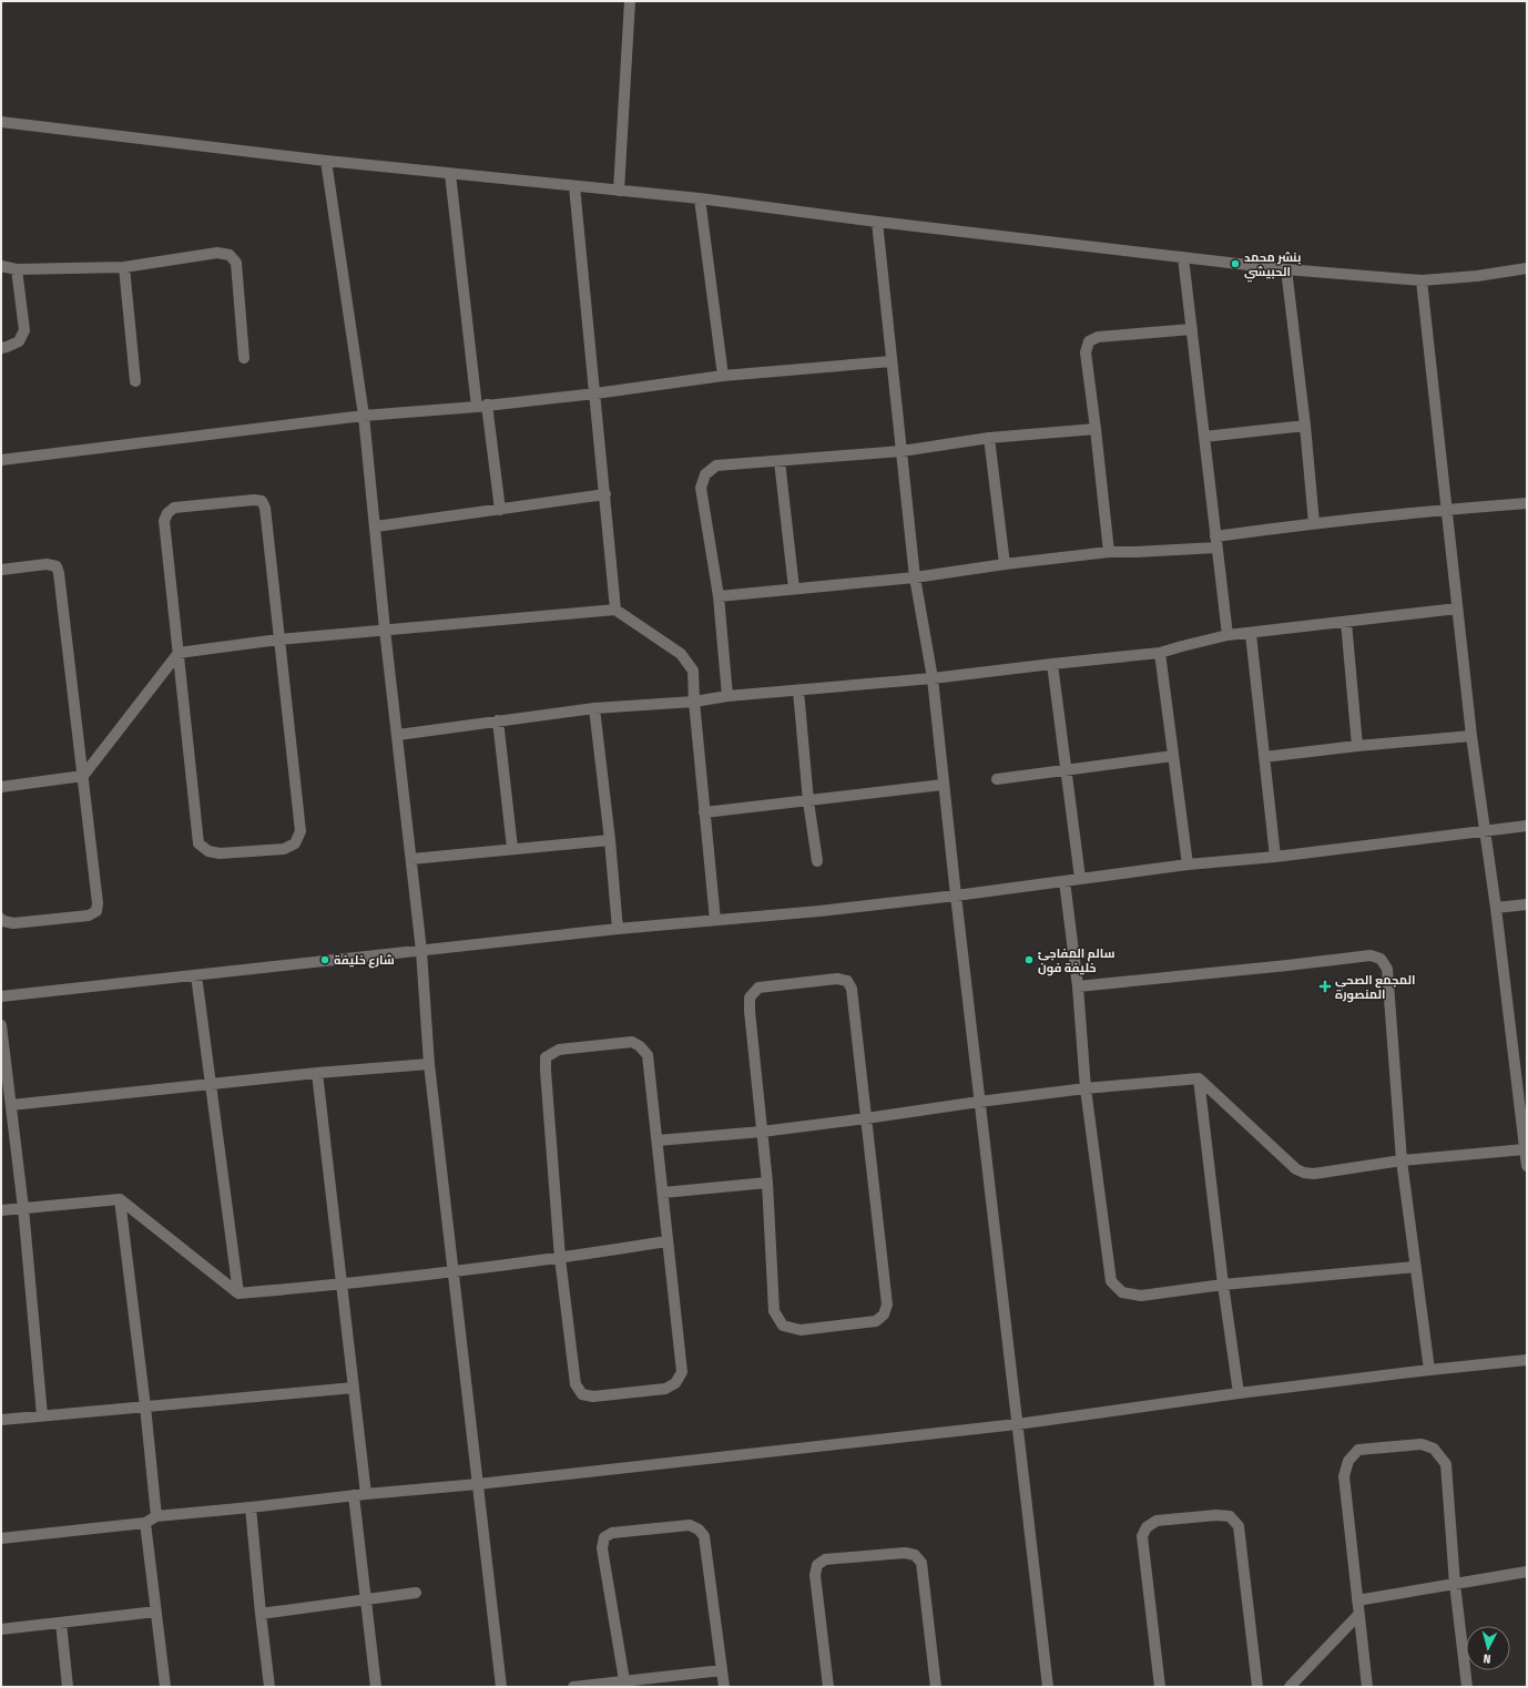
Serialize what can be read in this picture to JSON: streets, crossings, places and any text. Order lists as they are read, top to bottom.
{
  "places": {
    "other": ["بنشر محمد الحبيشي", "شارع خليفة", "سالم المفاجئ خليفة فون"],
    "health": ["المجمع الصحي المنصورة"]
  },
  "north": "bottom"
}
